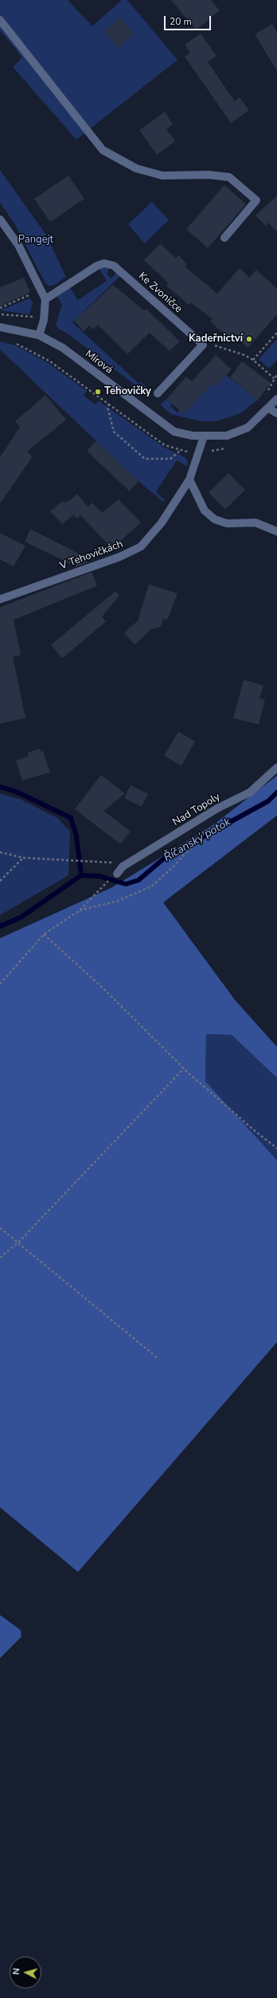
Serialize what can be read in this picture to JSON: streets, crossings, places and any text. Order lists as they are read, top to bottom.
{
  "streets": {
    "street": [
      "Ke Zvoničce",
      "Mírová",
      "V Tehovičkách",
      "Nad Topoly"
    ]
  },
  "crossings": [
    ["Mírová", "V Tehovičkách"]
  ],
  "water": ["Říčanský potok"],
  "parks": ["Pangejt"],
  "places": ["Kadeřnictví", "Tehovičky"],
  "scale_bar": "20 m",
  "north": "left"
}
